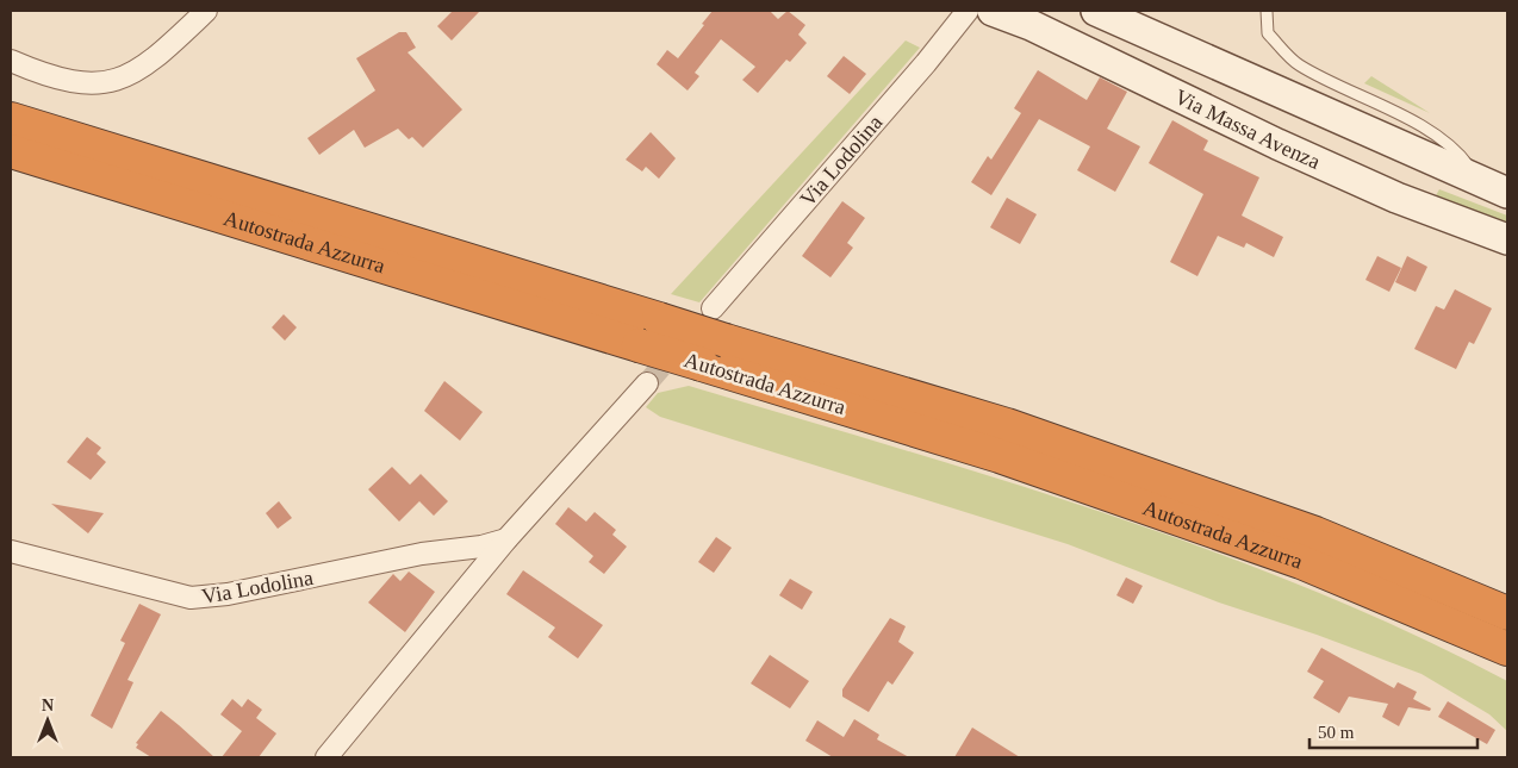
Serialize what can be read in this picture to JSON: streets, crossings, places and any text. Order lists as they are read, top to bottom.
{
  "streets": {
    "highway": ["Autostrada Azzurra"],
    "main road": ["Via Massa Avenza"],
    "street": ["Via Lodolina"]
  },
  "scale_bar": "50 m",
  "north": "top"
}
